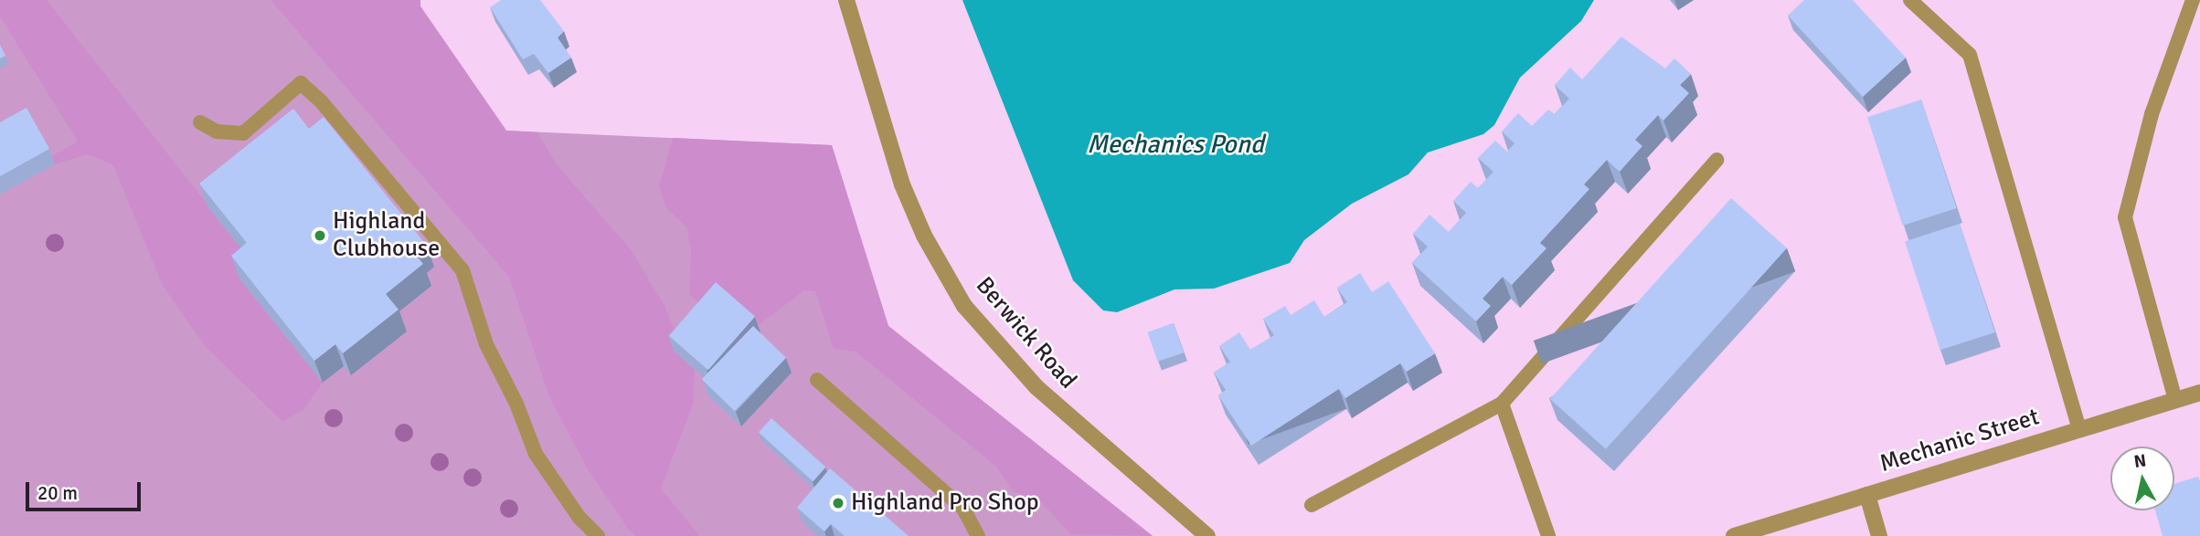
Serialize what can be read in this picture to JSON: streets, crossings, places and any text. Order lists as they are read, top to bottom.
{
  "streets": {
    "street": ["Berwick Road", "Mechanic Street"]
  },
  "water": ["Mechanics Pond"],
  "places": ["Highland Clubhouse", "Highland Pro Shop"],
  "scale_bar": "20 m",
  "north": "top"
}
